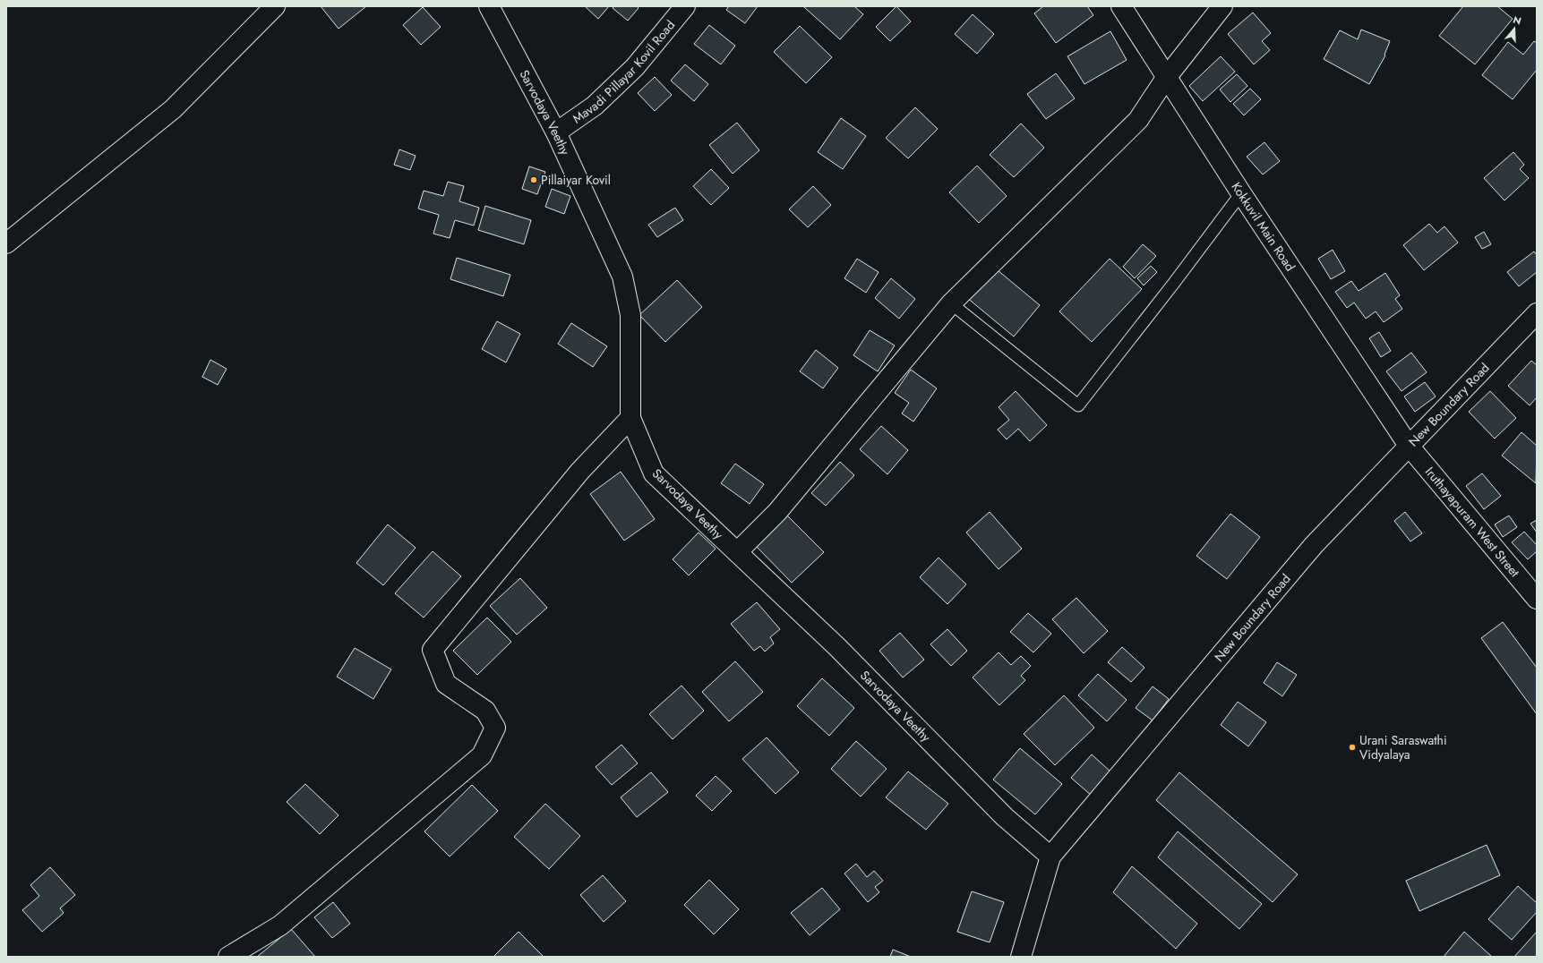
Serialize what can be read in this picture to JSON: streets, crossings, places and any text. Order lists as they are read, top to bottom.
{
  "streets": {
    "street": [
      "Mavadi Pillayar Kovil Road",
      "Sarvodaya Veethy",
      "Kokkuvil Main Road",
      "New Boundary Road",
      "Iruthayapuram West Street"
    ]
  },
  "crossings": [
    ["Mavadi Pillayar Kovil Road", "Sarvodaya Veethy"],
    ["Sarvodaya Veethy", "New Boundary Road"],
    ["Kokkuvil Main Road", "New Boundary Road"],
    ["Kokkuvil Main Road", "Iruthayapuram West Street"],
    ["New Boundary Road", "Iruthayapuram West Street"]
  ],
  "places": ["Pillaiyar Kovil", "Urani Saraswathi Vidyalaya"],
  "north": "top"
}
